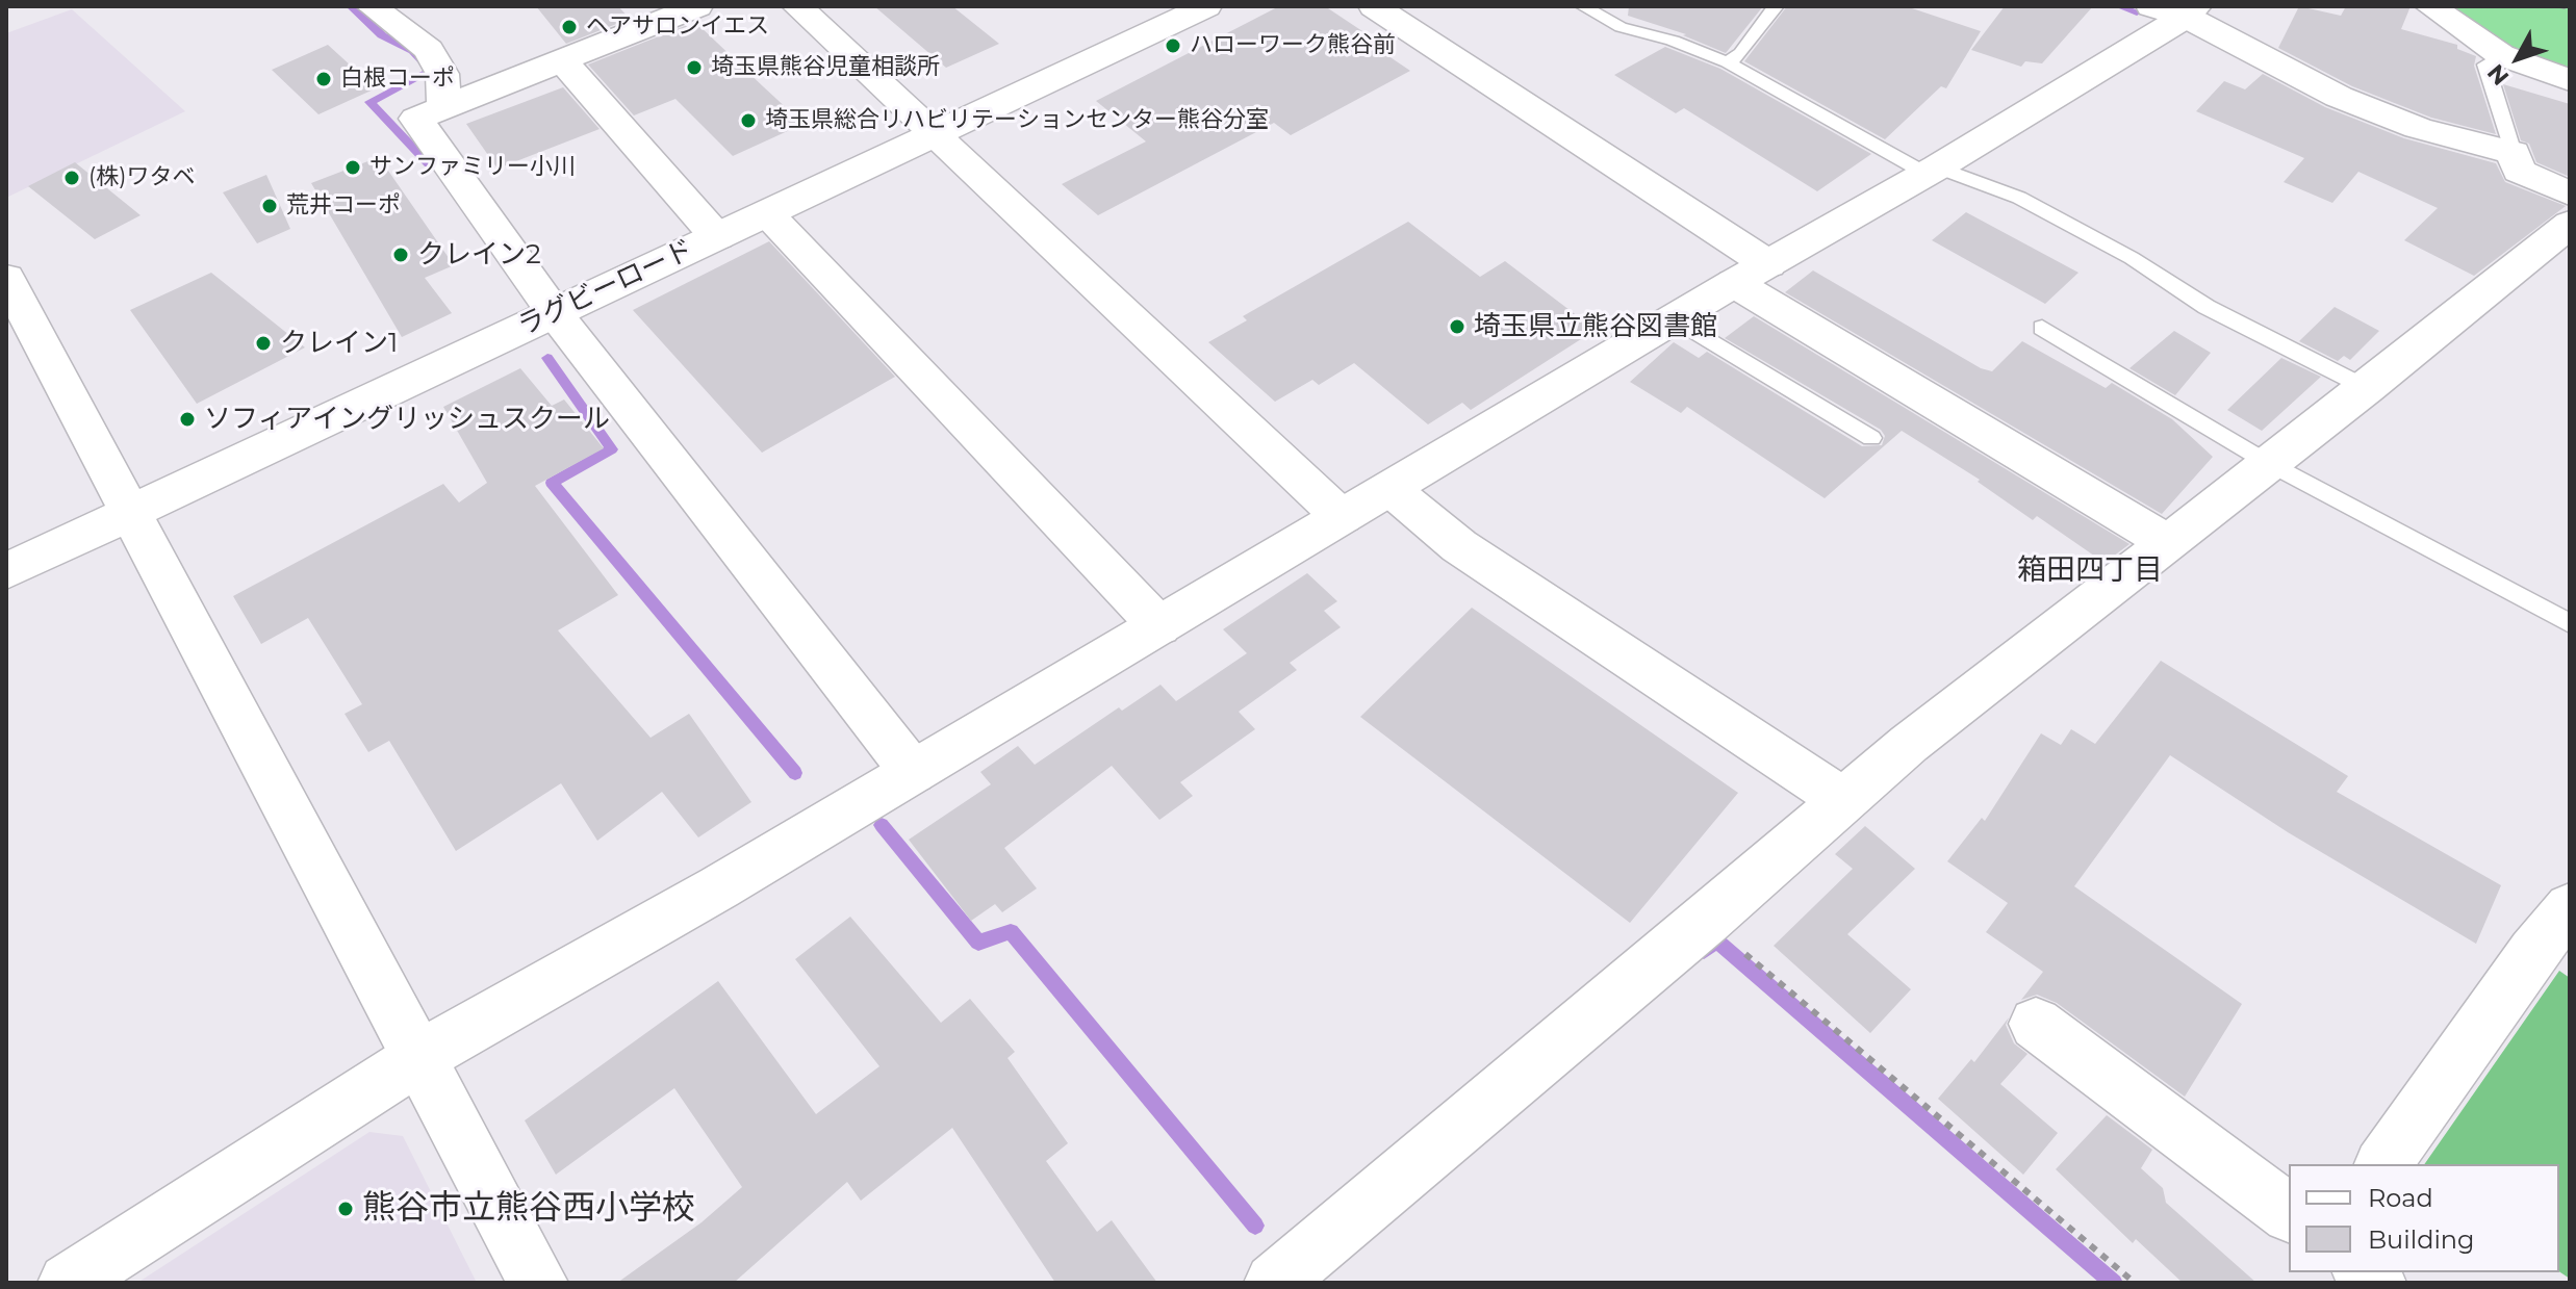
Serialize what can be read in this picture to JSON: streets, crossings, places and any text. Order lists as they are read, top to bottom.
{
  "streets": {
    "street": ["ラグビーロード"]
  },
  "districts": ["箱田四丁目"],
  "places": [
    "ヘアサロンイエス",
    "ハローワーク熊谷前",
    "埼玉県熊谷児童相談所",
    "白根コーポ",
    "埼玉県総合リハビリテーションセンター熊谷分室",
    "サンファミリー小川",
    "(株)ワタベ",
    "荒井コーポ",
    "クレイン2",
    "埼玉県立熊谷図書館",
    "クレイン1",
    "ソフィアイングリッシュスクール",
    "熊谷市立熊谷西小学校"
  ],
  "legend": ["Road", "Building"],
  "north": "bottom left"
}
